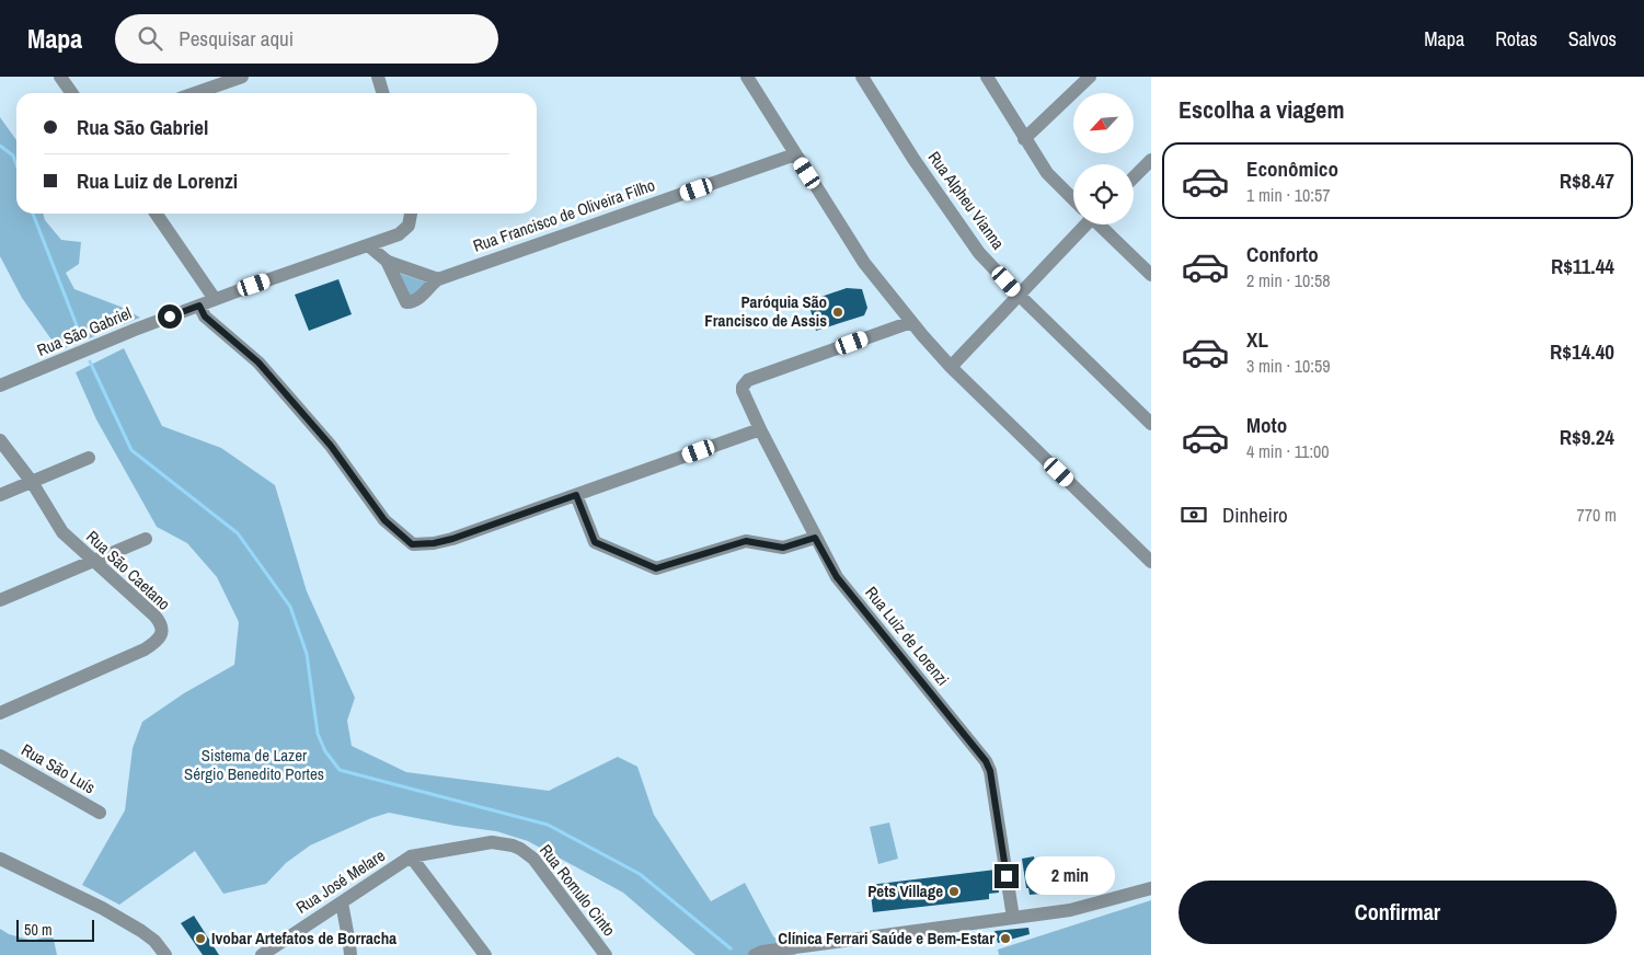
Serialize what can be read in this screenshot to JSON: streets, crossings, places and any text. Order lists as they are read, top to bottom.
{
  "streets": {
    "street": [
      "Rua Alpheu Vianna",
      "Rua Francisco de Oliveira Filho",
      "Rua São Gabriel",
      "Rua São Caetano",
      "Rua Luiz de Lorenzi",
      "Rua São Luís",
      "Rua José Melare",
      "Rua Romulo Cinto"
    ]
  },
  "crossings": [
    ["Rua Francisco de Oliveira Filho", "Rua São Gabriel"],
    ["Rua José Melare", "Rua Romulo Cinto"]
  ],
  "parks": ["Sistema de Lazer Sérgio Benedito Portes"],
  "places": [
    "Paróquia São Francisco de Assis",
    "Pets Village",
    "Ivobar Artefatos de Borracha",
    "Clínica Ferrari Saúde e Bem-Estar"
  ],
  "scale_bar": "50 m",
  "north": "bottom left",
  "page": {
    "header": "Mapa",
    "search": "Pesquisar aqui",
    "nav": ["Mapa", "Rotas", "Salvos"],
    "heading": "Escolha a viagem",
    "banner": ["Rua São Gabriel", "Rua Luiz de Lorenzi"],
    "list": [
      {
        "name": "Econômico",
        "note": "1 min · 10:57",
        "value": "R$8.47"
      },
      {
        "name": "Conforto",
        "note": "2 min · 10:58",
        "value": "R$11.44"
      },
      {
        "name": "XL",
        "note": "3 min · 10:59",
        "value": "R$14.40"
      },
      {
        "name": "Moto",
        "note": "4 min · 11:00",
        "value": "R$9.24"
      }
    ],
    "pay": ["Dinheiro", "770 m"],
    "bubble": "2 min",
    "buttons": "Confirmar",
    "scale": "50 m"
  }
}
